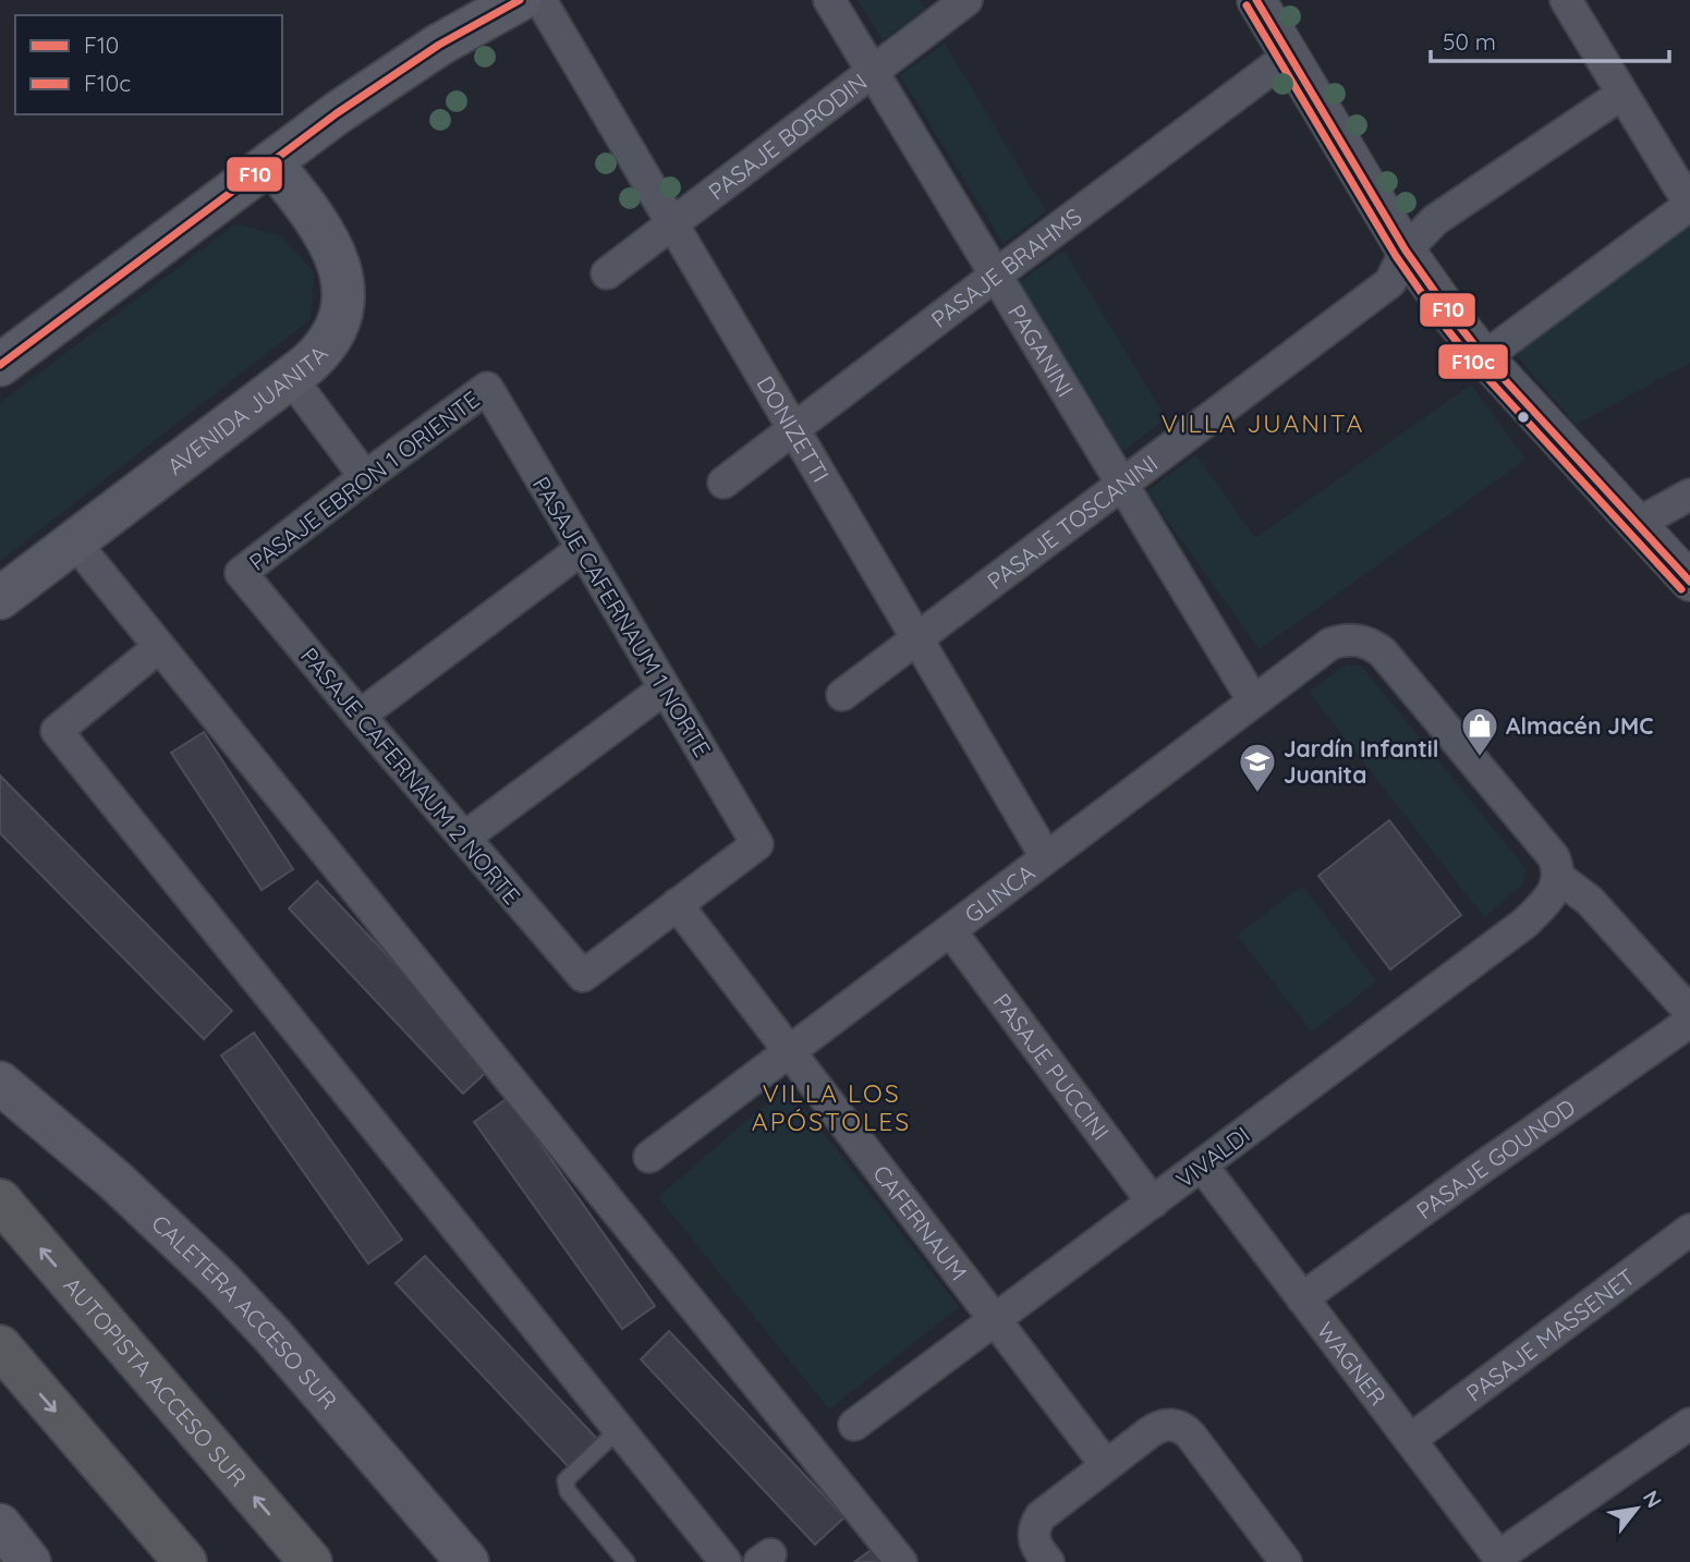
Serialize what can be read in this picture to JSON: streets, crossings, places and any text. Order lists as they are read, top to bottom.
{
  "streets": {
    "highway": ["AUTOPISTA ACCESO SUR"],
    "main road": ["AVENIDA JUANITA", "CALETERA ACCESO SUR"],
    "street": [
      "PASAJE BORODIN",
      "PASAJE BRAHMS",
      "PAGANINI",
      "DONIZETTI",
      "PASAJE EBRON 1 ORIENTE",
      "PASAJE TOSCANINI",
      "PASAJE CAFERNAUM 1 NORTE",
      "PASAJE CAFERNAUM 2 NORTE",
      "GLINCA",
      "PASAJE PUCCINI",
      "VIVALDI",
      "PASAJE GOUNOD",
      "CAFERNAUM",
      "PASAJE MASSENET",
      "WAGNER"
    ]
  },
  "crossings": [
    ["PASAJE BORODIN", "PAGANINI"],
    ["PASAJE BORODIN", "DONIZETTI"],
    ["PASAJE BRAHMS", "PAGANINI"],
    ["PASAJE BRAHMS", "DONIZETTI"],
    ["PAGANINI", "PASAJE TOSCANINI"],
    ["PAGANINI", "GLINCA"],
    ["DONIZETTI", "PASAJE TOSCANINI"],
    ["DONIZETTI", "GLINCA"],
    ["PASAJE EBRON 1 ORIENTE", "PASAJE CAFERNAUM 1 NORTE"],
    ["PASAJE EBRON 1 ORIENTE", "PASAJE CAFERNAUM 2 NORTE"],
    ["PASAJE CAFERNAUM 1 NORTE", "PASAJE CAFERNAUM 2 NORTE"],
    ["PASAJE CAFERNAUM 1 NORTE", "CAFERNAUM"],
    ["PASAJE CAFERNAUM 2 NORTE", "CAFERNAUM"],
    ["GLINCA", "PASAJE PUCCINI"],
    ["GLINCA", "VIVALDI"],
    ["GLINCA", "CAFERNAUM"],
    ["PASAJE PUCCINI", "VIVALDI"],
    ["VIVALDI", "CAFERNAUM"],
    ["VIVALDI", "WAGNER"],
    ["PASAJE GOUNOD", "WAGNER"],
    ["PASAJE MASSENET", "WAGNER"]
  ],
  "districts": ["VILLA JUANITA", "VILLA LOS APÓSTOLES"],
  "places": {
    "shop": ["Almacén JMC"],
    "school or university": ["Jardín Infantil Juanita"]
  },
  "lines": ["transit line F10", "transit line F10c"],
  "legend": ["F10", "F10c"],
  "scale_bar": "50 m",
  "north": "top right"
}
